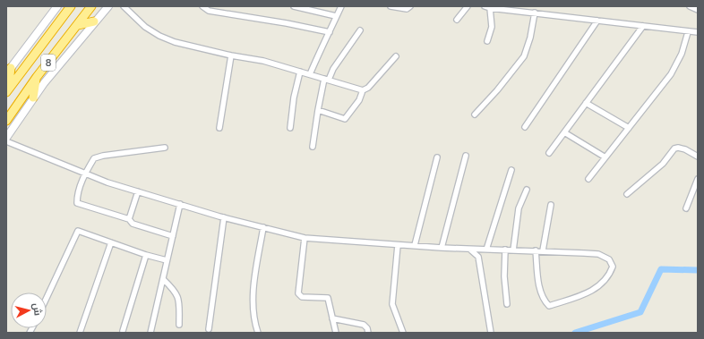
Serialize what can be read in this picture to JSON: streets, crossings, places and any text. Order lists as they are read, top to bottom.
{
  "streets": {
    "highway": ["8"]
  },
  "north": "right"
}
